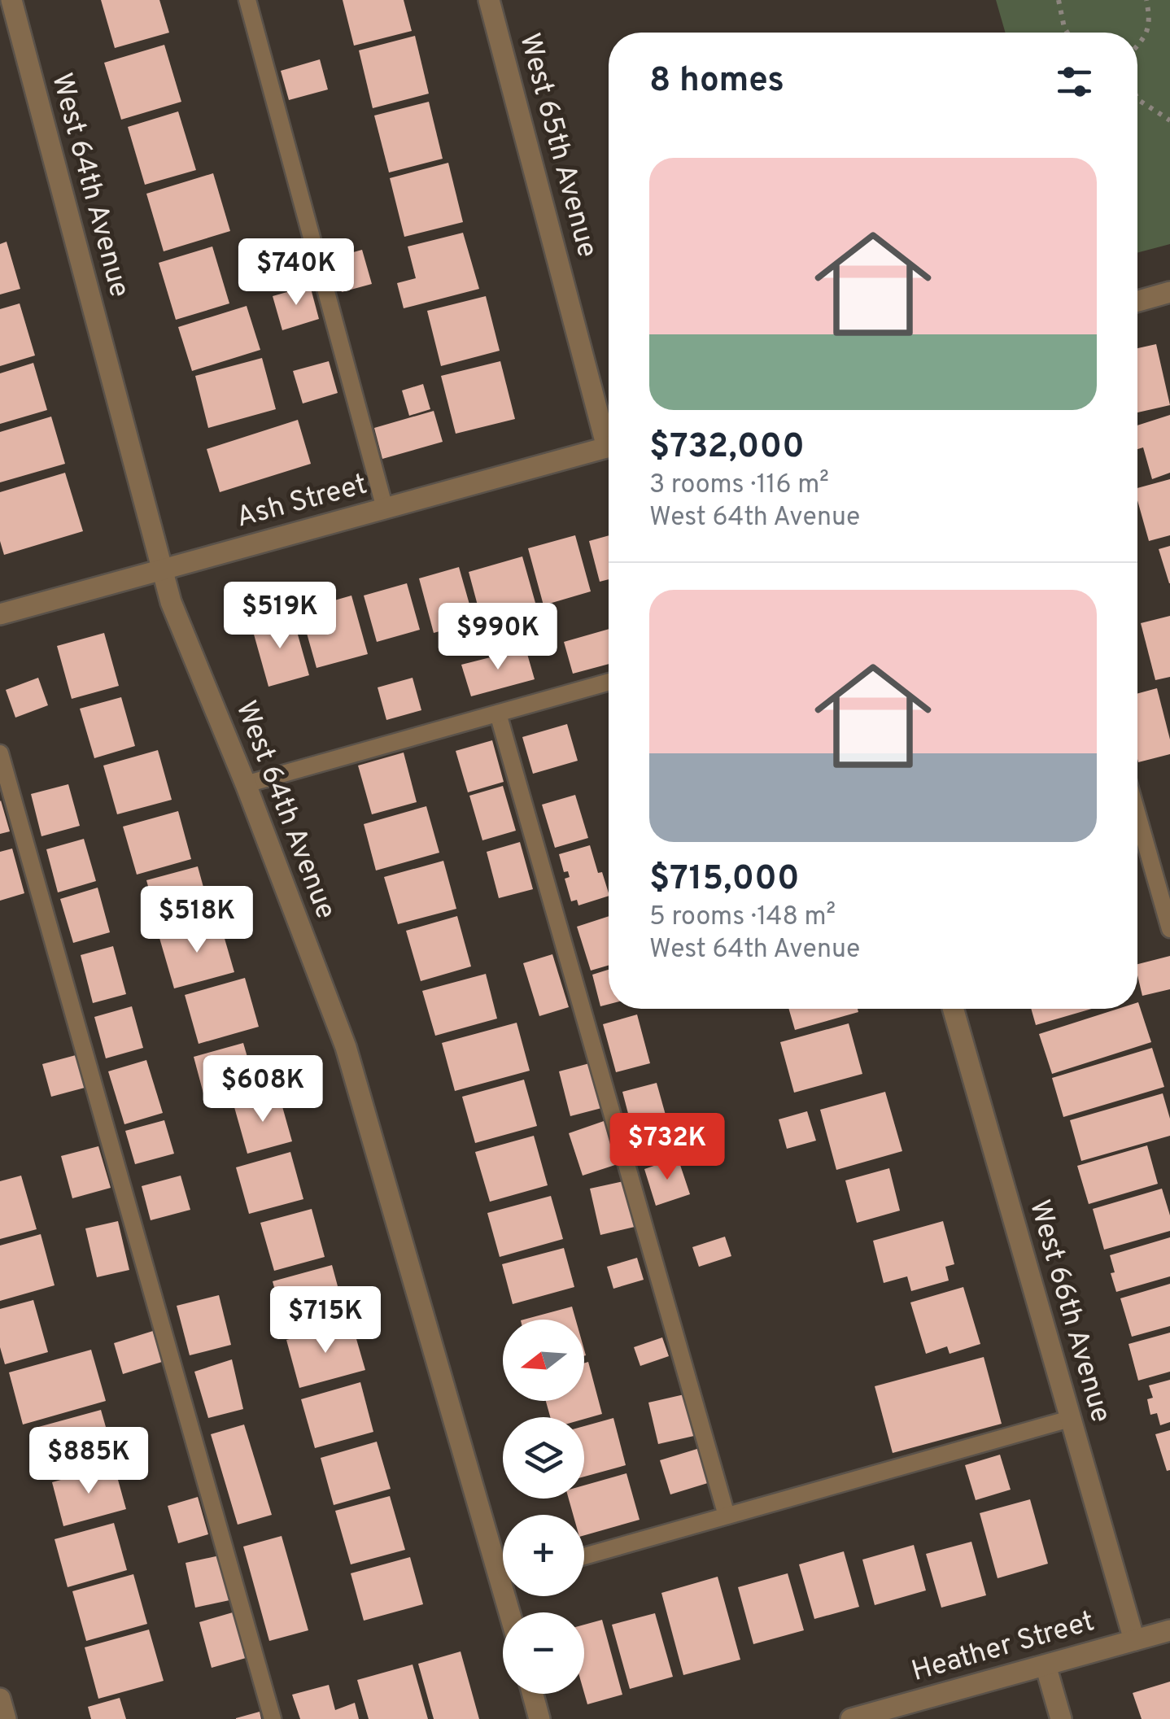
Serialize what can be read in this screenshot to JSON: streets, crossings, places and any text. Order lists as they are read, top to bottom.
{
  "streets": {
    "street": [
      "West 65th Avenue",
      "West 64th Avenue",
      "Ash Street",
      "West 66th Avenue",
      "Heather Street"
    ]
  },
  "crossings": [
    ["West 64th Avenue", "Ash Street"],
    ["West 66th Avenue", "Heather Street"]
  ],
  "north": "left",
  "page": {
    "heading": "8 homes",
    "list": [
      {
        "name": "$732,000",
        "note": "3 rooms · 116 m² · West 64th Avenue"
      },
      {
        "name": "$715,000",
        "note": "5 rooms · 148 m² · West 64th Avenue"
      }
    ],
    "price": [
      "$740K",
      "$519K",
      "$990K",
      "$518K",
      "$608K",
      "$732K",
      "$715K",
      "$885K"
    ],
    "map_buttons": ["+", "−"]
  }
}
